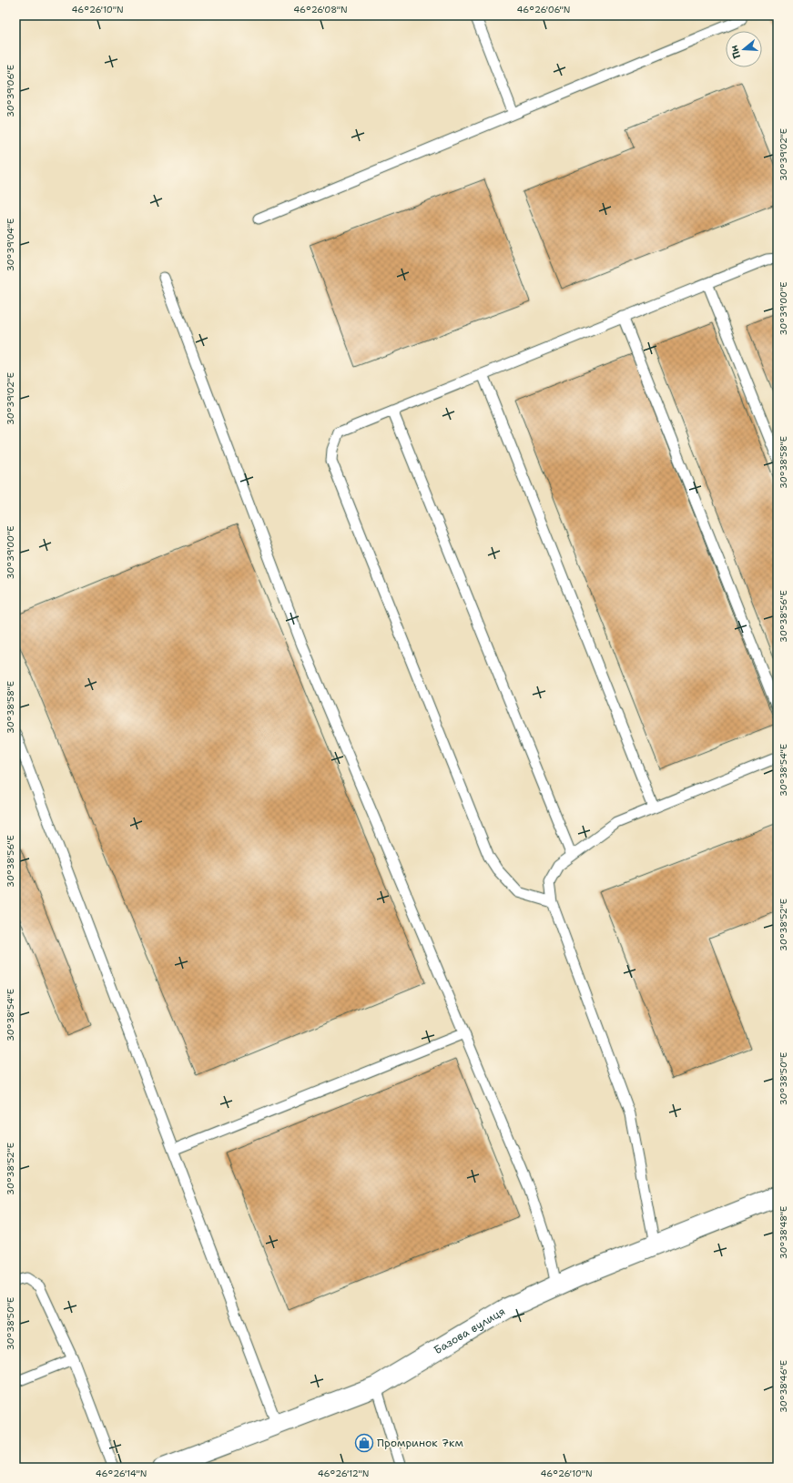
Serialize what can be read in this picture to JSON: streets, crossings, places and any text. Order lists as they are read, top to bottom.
{
  "streets": {
    "street": ["Базова вулиця"]
  },
  "places": {
    "shop": ["Промринок 7км"]
  },
  "north": "left",
  "coordinates": [
    "46°26'10\"N",
    "46°26'08\"N",
    "46°26'06\"N",
    "30°39'06\"E",
    "30°39'02\"E",
    "30°39'04\"E",
    "30°39'00\"E",
    "30°38'58\"E",
    "30°38'56\"E",
    "30°38'54\"E",
    "30°38'52\"E",
    "30°38'50\"E",
    "30°38'48\"E",
    "30°38'46\"E",
    "46°26'14\"N",
    "46°26'12\"N"
  ]
}
